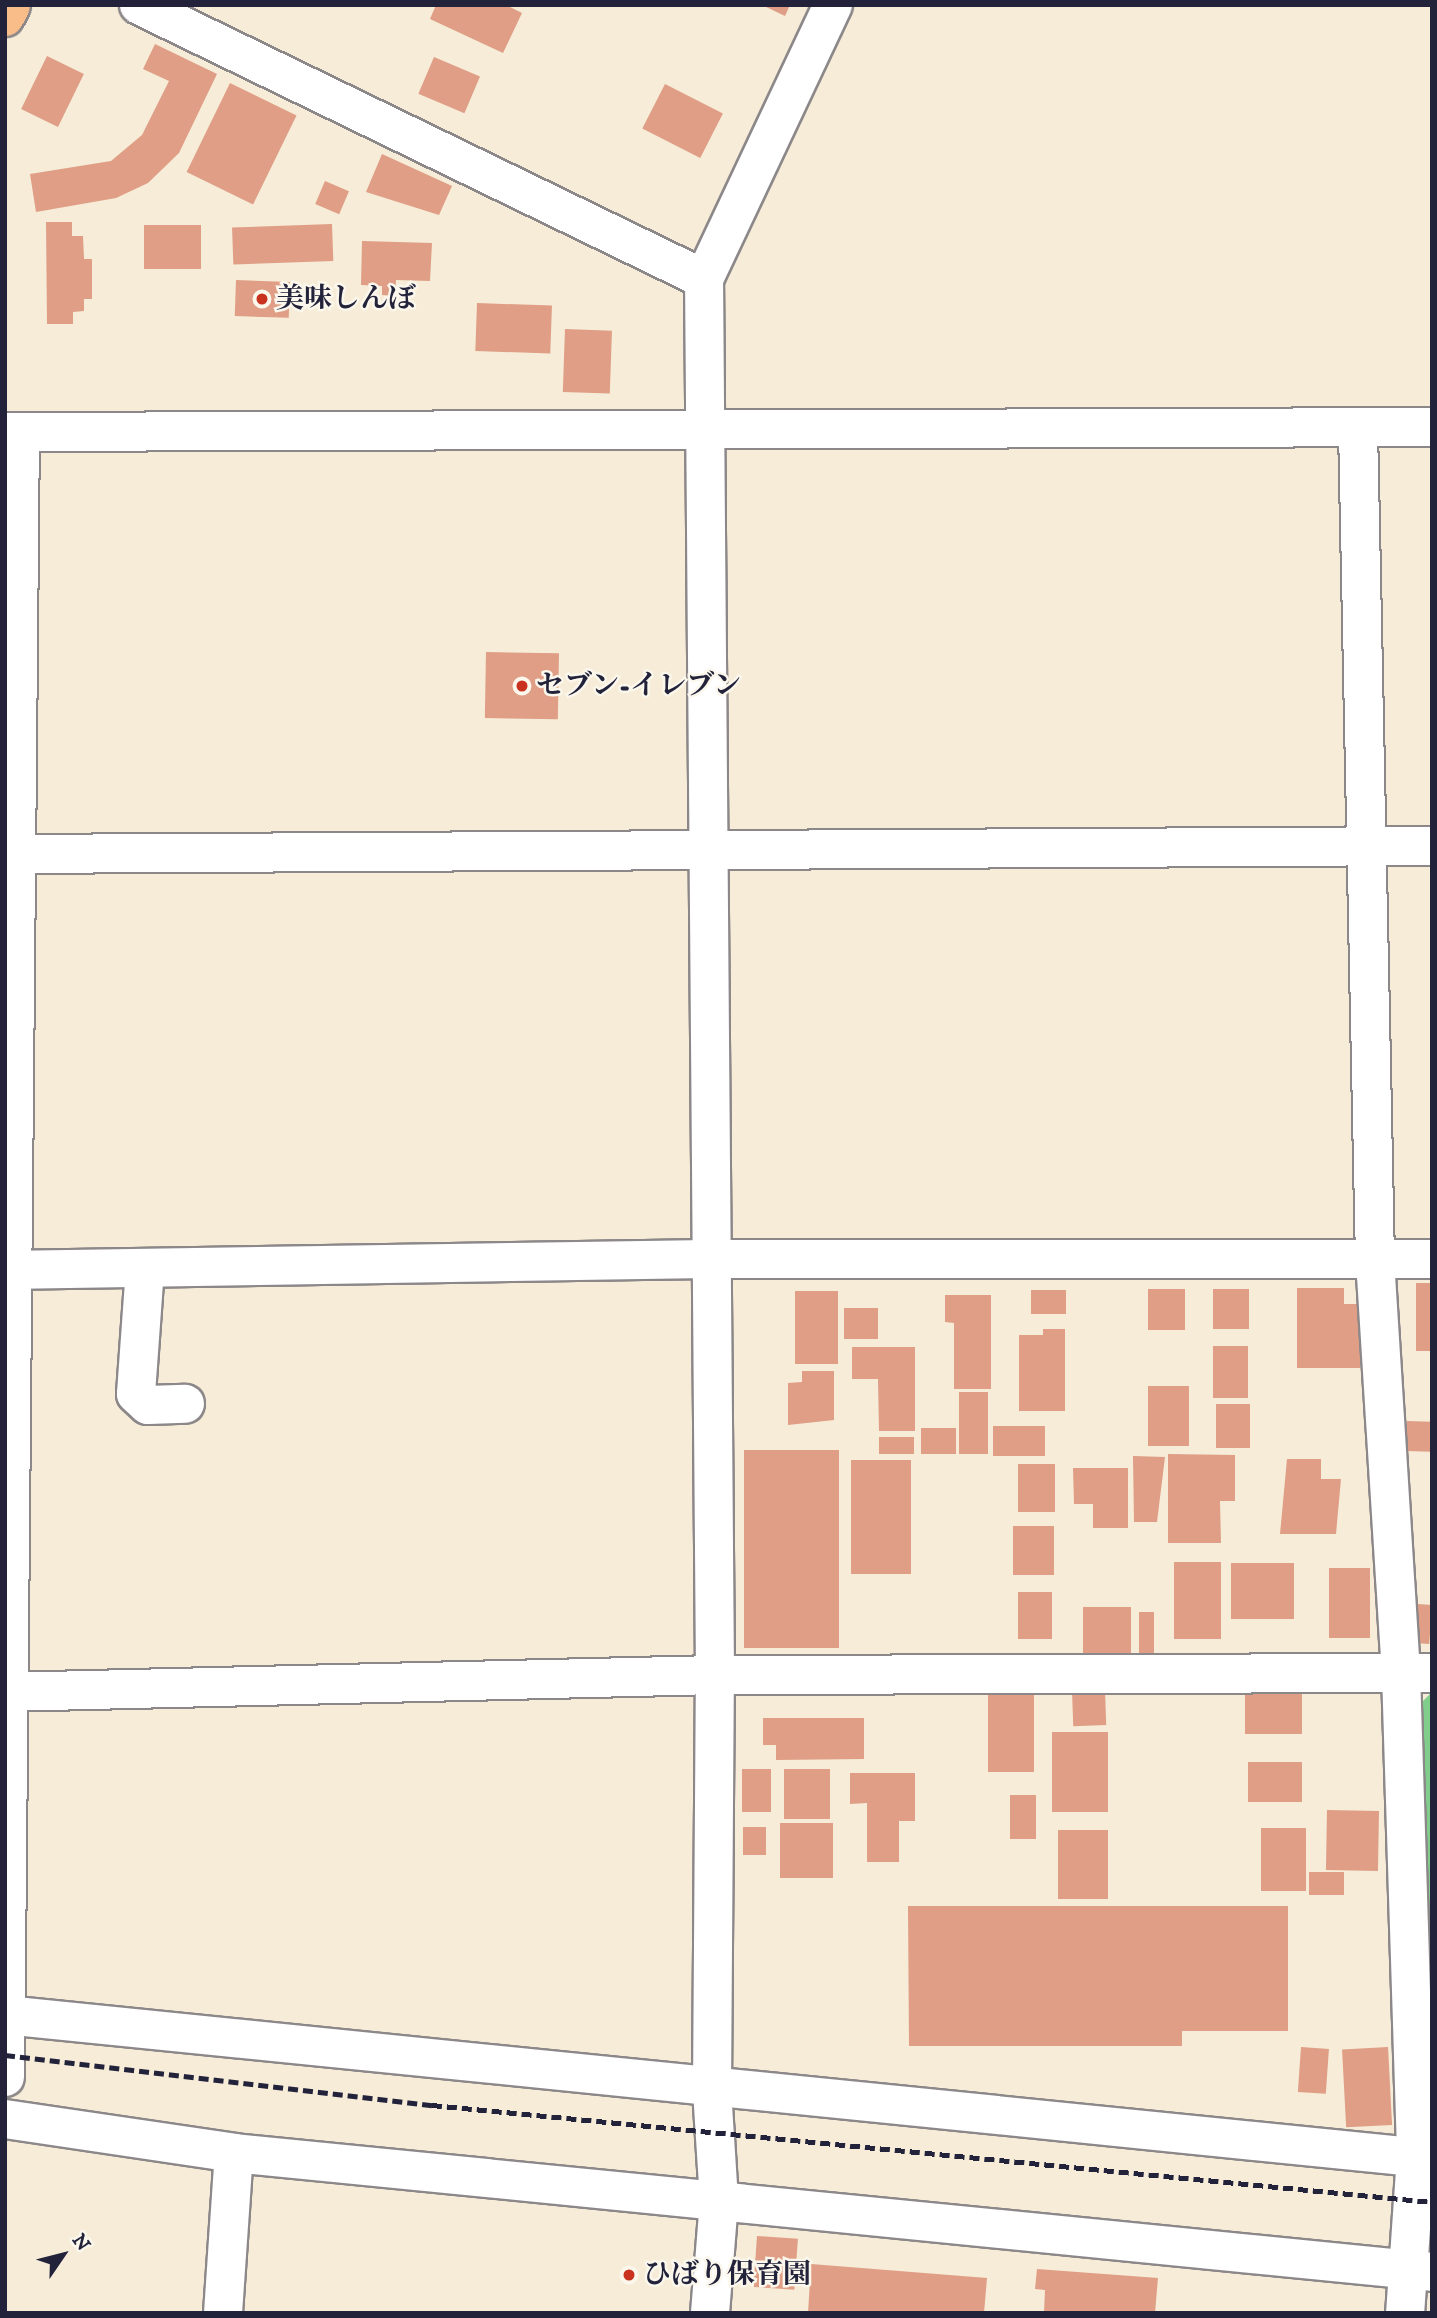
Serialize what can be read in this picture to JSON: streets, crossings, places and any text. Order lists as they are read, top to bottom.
{
  "places": ["美味しんぼ", "セブン-イレブン", "ひばり保育園"],
  "north": "top right"
}
